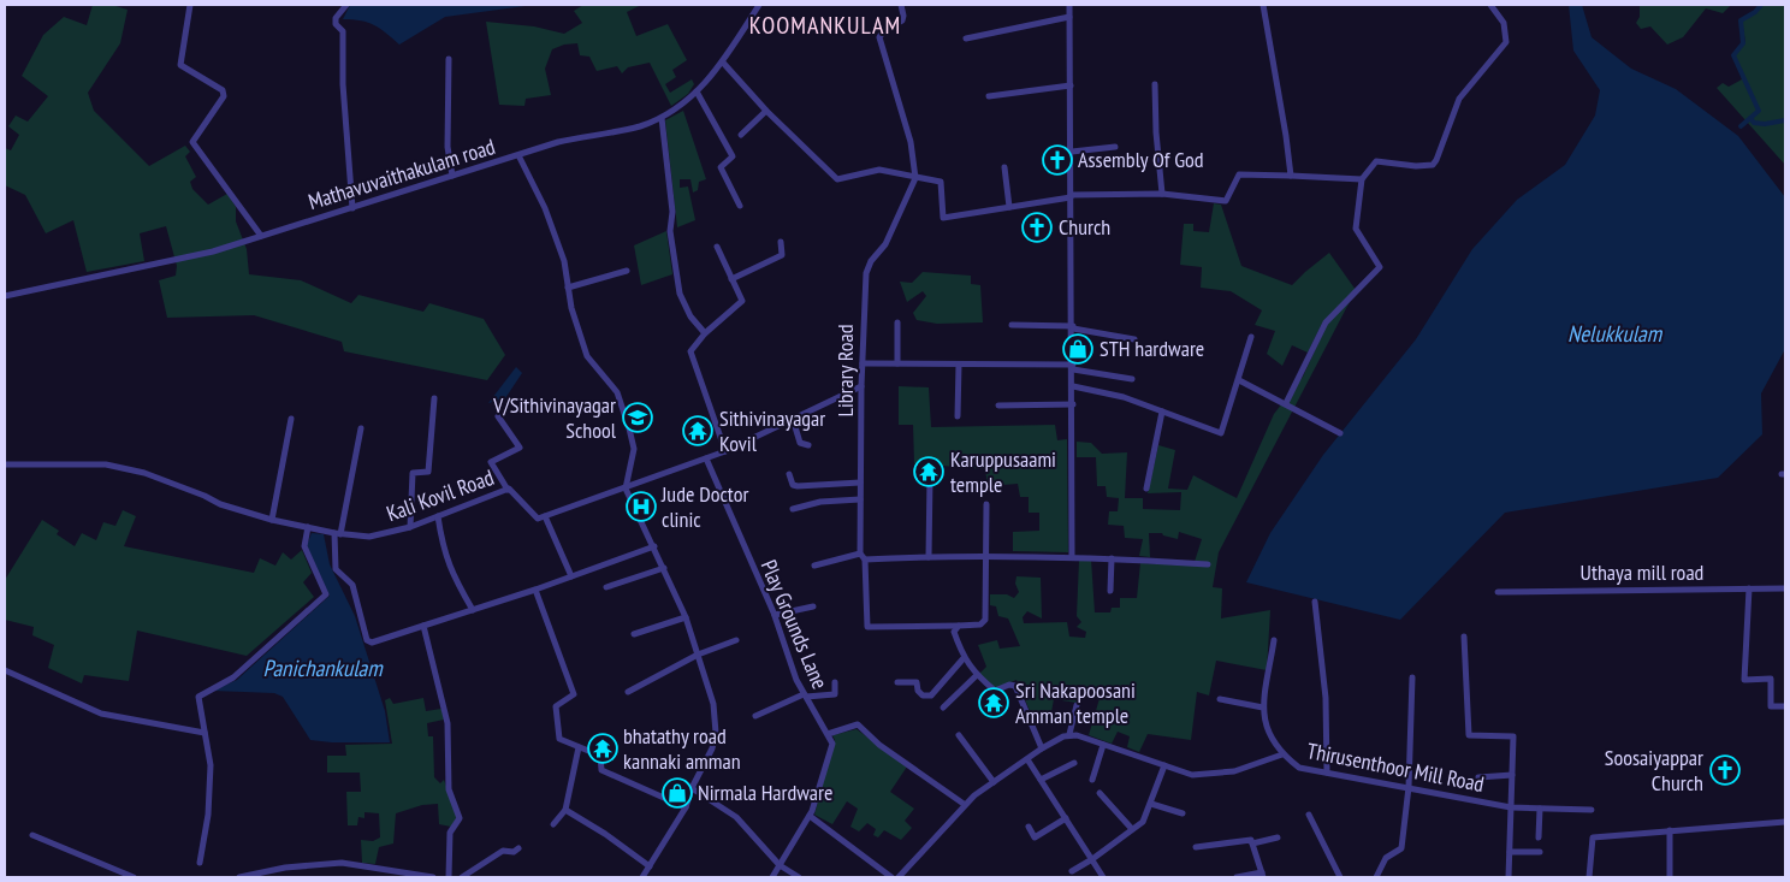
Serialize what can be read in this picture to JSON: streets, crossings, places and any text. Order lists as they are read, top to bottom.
{
  "streets": {
    "street": [
      "Mathavuvaithakulam road",
      "Library Road",
      "Kali Kovil Road",
      "Uthaya mill road",
      "Play Grounds Lane",
      "Thirusenthoor Mill Road"
    ]
  },
  "districts": ["KOOMANKULAM"],
  "water": ["Nelukkulam", "Panichankulam"],
  "places": {
    "church": ["Assembly Of God", "Church", "Soosaiyappar Church"],
    "shop": ["STH hardware", "Nirmala Hardware"],
    "school or university": ["V/Sithivinayagar School"],
    "temple": [
      "Sithivinayagar Kovil",
      "Karuppusaami temple",
      "Sri Nakapoosani Amman temple",
      "bhatathy road kannaki amman"
    ],
    "hospital": ["Jude Doctor clinic"]
  }
}
